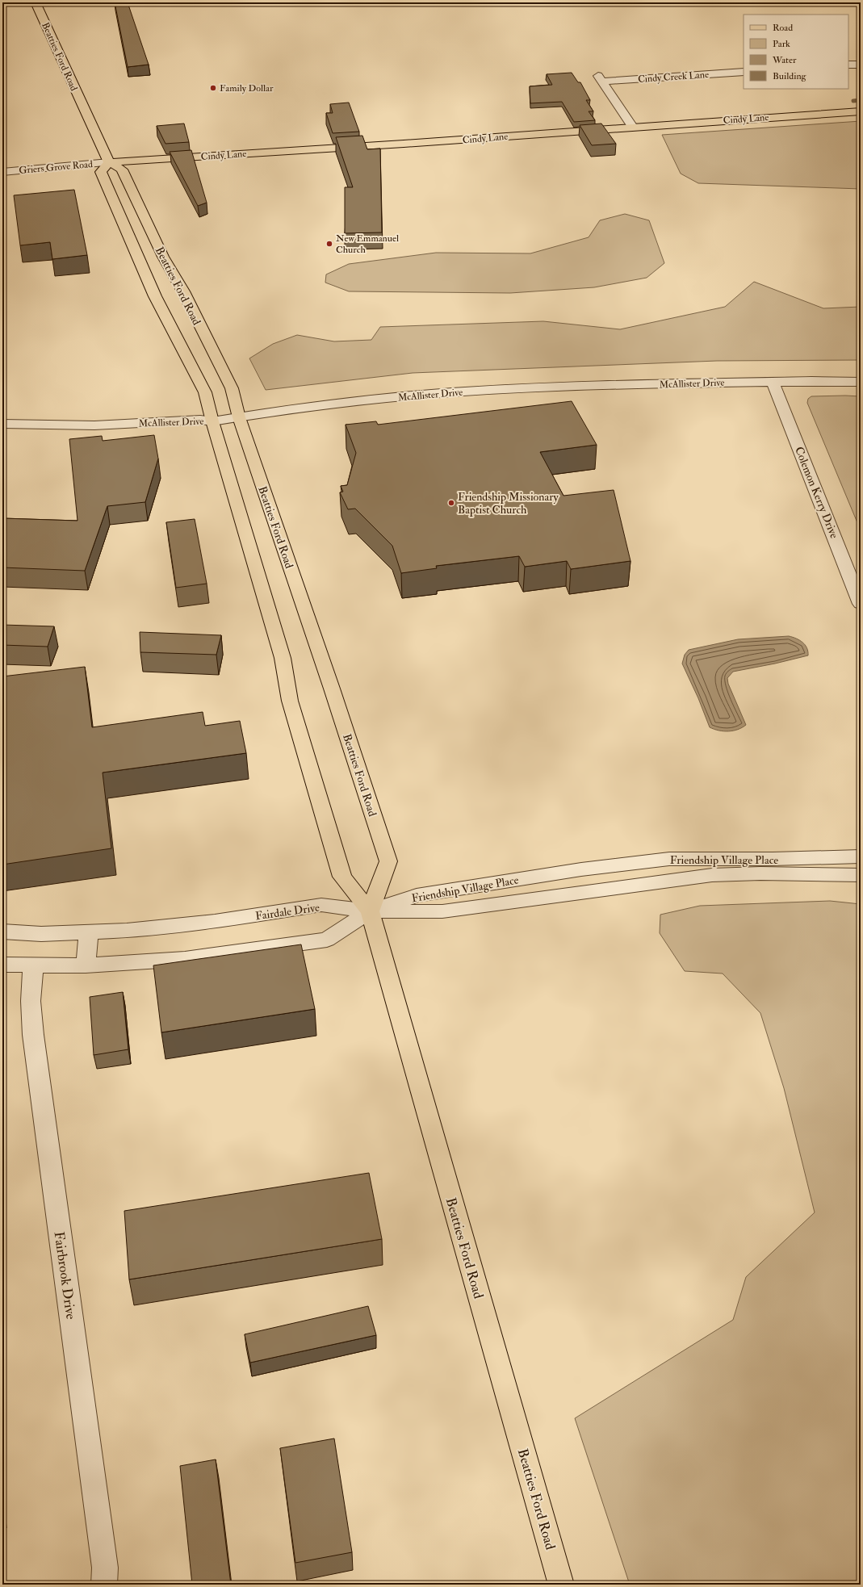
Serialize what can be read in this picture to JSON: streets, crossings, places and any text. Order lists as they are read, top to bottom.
{
  "streets": {
    "main road": ["Beatties Ford Road", "Cindy Lane"],
    "street": [
      "Cindy Creek Lane",
      "Griers Grove Road",
      "McAllister Drive",
      "Colemon Kerry Drive",
      "Friendship Village Place",
      "Fairdale Drive",
      "Fairbrook Drive"
    ]
  },
  "crossings": [
    ["Beatties Ford Road", "Cindy Lane"],
    ["Beatties Ford Road", "Griers Grove Road"],
    ["Beatties Ford Road", "McAllister Drive"],
    ["Beatties Ford Road", "Friendship Village Place"],
    ["Beatties Ford Road", "Fairdale Drive"],
    ["Cindy Creek Lane", "Cindy Lane"],
    ["Cindy Lane", "Griers Grove Road"],
    ["McAllister Drive", "Colemon Kerry Drive"],
    ["Friendship Village Place", "Fairdale Drive"]
  ],
  "places": ["Family Dollar", "New Emmanuel Church", "Friendship Missionary Baptist Church"],
  "legend": [
    "Road",
    "Park",
    "Water",
    "Building"
  ]
}
